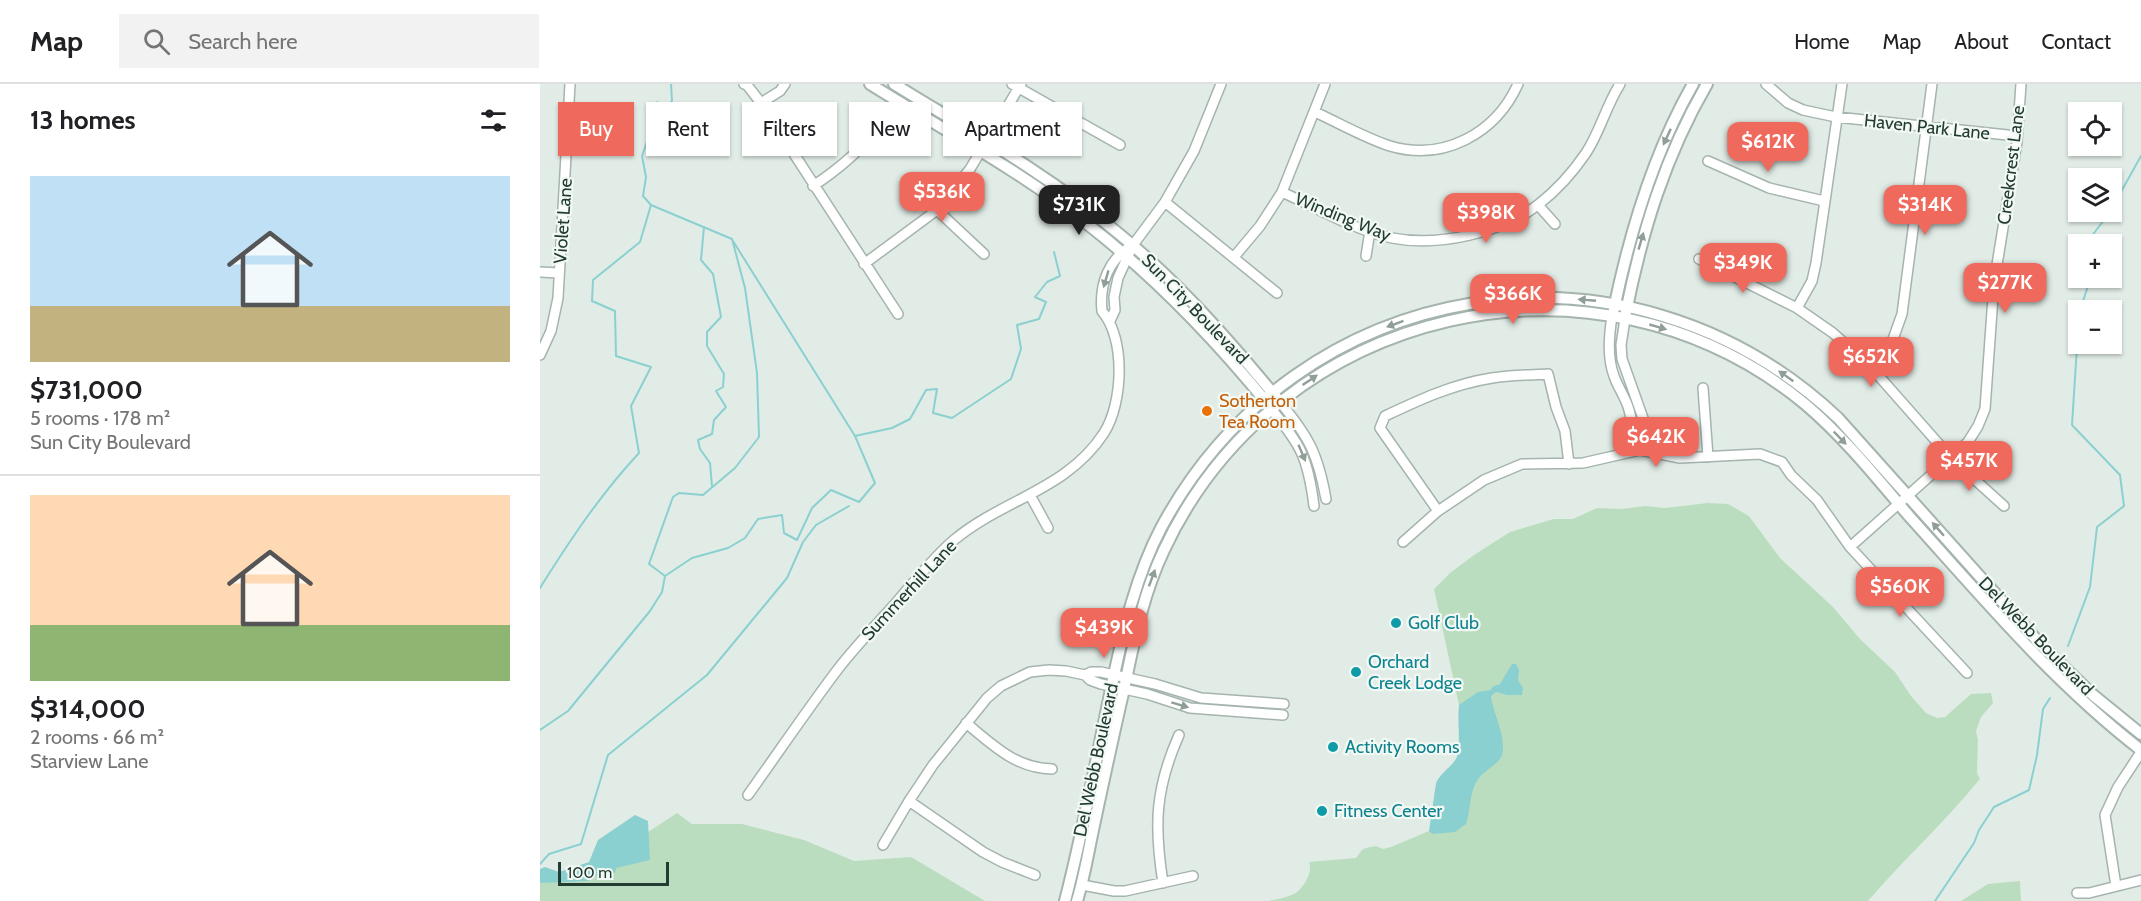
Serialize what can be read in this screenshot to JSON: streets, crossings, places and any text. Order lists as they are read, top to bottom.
{
  "streets": {
    "street": [
      "Haven Park Lane",
      "Creekcrest Lane",
      "Winding Way",
      "Violet Lane",
      "Sun City Boulevard",
      "Summerhill Lane",
      "Del Webb Boulevard"
    ]
  },
  "crossings": [
    ["Haven Park Lane", "Creekcrest Lane"],
    ["Creekcrest Lane", "Del Webb Boulevard"],
    ["Sun City Boulevard", "Summerhill Lane"],
    ["Sun City Boulevard", "Del Webb Boulevard"]
  ],
  "places": [
    "Sotherton Tea Room",
    "Golf Club",
    "Orchard Creek Lodge",
    "Activity Rooms",
    "Fitness Center"
  ],
  "scale_bar": "100 m",
  "page": {
    "header": "Map",
    "search": "Search here",
    "nav": [
      "Home",
      "Map",
      "About",
      "Contact"
    ],
    "heading": "13 homes",
    "map_buttons": ["+", "−"],
    "chip": [
      "Buy",
      "Rent",
      "Filters",
      "New",
      "Apartment"
    ],
    "price": [
      "$612K",
      "$536K",
      "$731K",
      "$314K",
      "$398K",
      "$349K",
      "$277K",
      "$366K",
      "$652K",
      "$642K",
      "$457K",
      "$560K",
      "$439K"
    ],
    "list": [
      {
        "name": "$731,000",
        "note": "5 rooms · 178 m² · Sun City Boulevard"
      },
      {
        "name": "$314,000",
        "note": "2 rooms · 66 m² · Starview Lane"
      }
    ],
    "scale": "100 m"
  }
}
